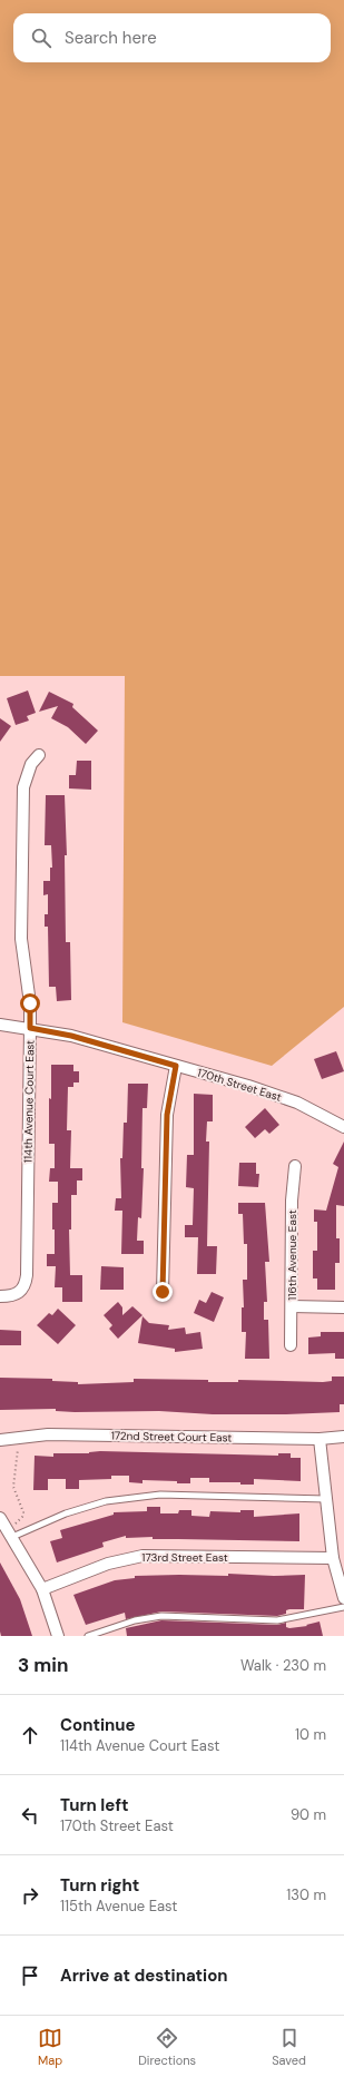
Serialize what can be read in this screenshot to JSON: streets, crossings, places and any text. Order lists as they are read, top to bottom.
{
  "streets": {
    "street": [
      "170th Street East",
      "114th Avenue Court East",
      "116th Avenue East",
      "172nd Street Court East",
      "173rd Street East"
    ]
  },
  "crossings": [
    ["170th Street East", "114th Avenue Court East"]
  ],
  "page": {
    "search": "Search here",
    "heading": ["3 min", "Walk · 230 m"],
    "list": [
      ["Continue", "114th Avenue Court East", "10 m"],
      ["Turn left", "170th Street East", "90 m"],
      ["Turn right", "115th Avenue East", "130 m"],
      "Arrive at destination"
    ],
    "nav": ["Map", "Directions", "Saved"]
  }
}
